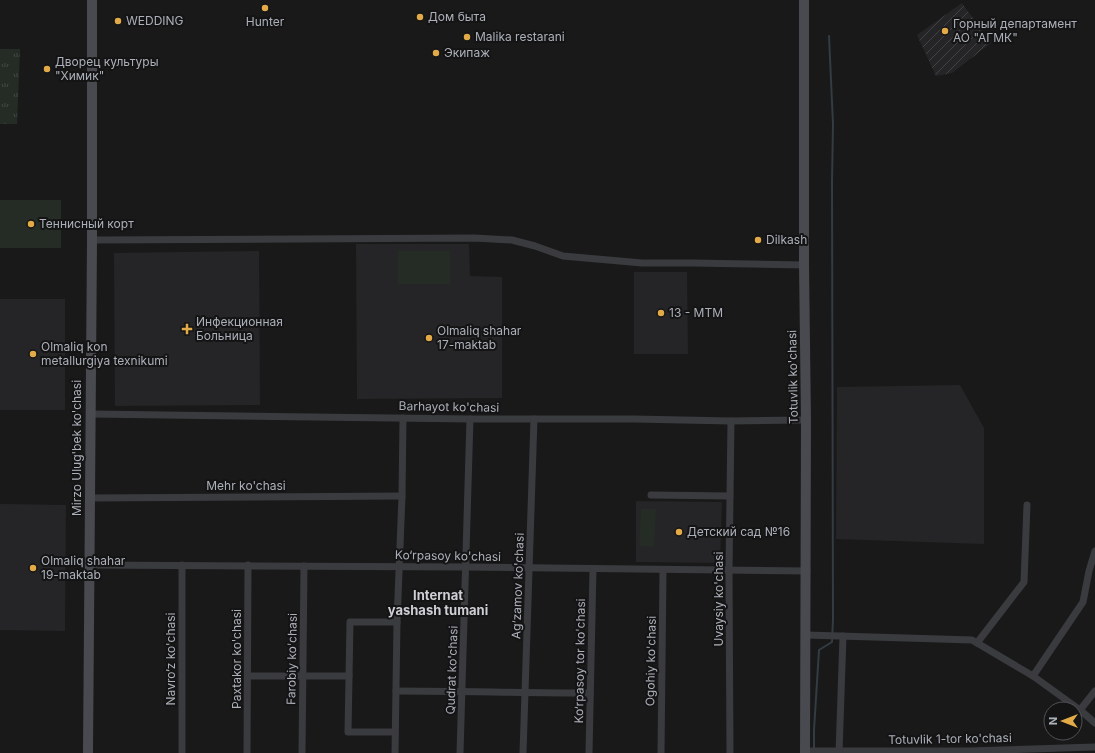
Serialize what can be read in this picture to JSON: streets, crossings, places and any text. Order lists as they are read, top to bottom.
{
  "streets": {
    "main road": ["Totuvlik ko'chasi", "Mirzo Ulug'bek ko'chasi"],
    "street": [
      "Barhayot ko'chasi",
      "Mehr ko'chasi",
      "Ko‘rpasoy ko'chasi",
      "Ag‘zamov ko'chasi",
      "Uvaysiy ko'chasi",
      "Navro‘z ko'chasi",
      "Paxtakor ko'chasi",
      "Farobiy ko'chasi",
      "Ko‘rpasoy tor ko'chasi",
      "Ogohiy ko'chasi",
      "Qudrat ko'chasi",
      "Totuvlik 1-tor ko'chasi"
    ]
  },
  "crossings": [
    ["Totuvlik ko'chasi", "Barhayot ko'chasi"],
    ["Totuvlik ko'chasi", "Ko‘rpasoy ko'chasi"],
    ["Totuvlik ko'chasi", "Totuvlik 1-tor ko'chasi"],
    ["Barhayot ko'chasi", "Mirzo Ulug'bek ko'chasi"],
    ["Barhayot ko'chasi", "Ag‘zamov ko'chasi"],
    ["Barhayot ko'chasi", "Uvaysiy ko'chasi"],
    ["Barhayot ko'chasi", "Qudrat ko'chasi"],
    ["Mirzo Ulug'bek ko'chasi", "Mehr ko'chasi"],
    ["Mirzo Ulug'bek ko'chasi", "Ko‘rpasoy ko'chasi"],
    ["Ko‘rpasoy ko'chasi", "Ag‘zamov ko'chasi"],
    ["Ko‘rpasoy ko'chasi", "Uvaysiy ko'chasi"],
    ["Ko‘rpasoy ko'chasi", "Navro‘z ko'chasi"],
    ["Ko‘rpasoy ko'chasi", "Paxtakor ko'chasi"],
    ["Ko‘rpasoy ko'chasi", "Farobiy ko'chasi"],
    ["Ko‘rpasoy ko'chasi", "Ko‘rpasoy tor ko'chasi"],
    ["Ko‘rpasoy ko'chasi", "Ogohiy ko'chasi"],
    ["Ko‘rpasoy ko'chasi", "Qudrat ko'chasi"]
  ],
  "districts": ["Internat yashash tumani"],
  "places": {
    "other": [
      "Hunter",
      "Дом быта",
      "WEDDING",
      "Горный департамент АО \"АГМК\"",
      "Malika restarani",
      "Экипаж",
      "Дворец культуры \"Химик\"",
      "Теннисный корт",
      "Dilkash",
      "13 - MTM",
      "Olmaliq shahar 17-maktab",
      "Olmaliq kon metallurgiya texnikumi",
      "Детский сад №16",
      "Olmaliq shahar 19-maktab"
    ],
    "health": ["Инфекционная Больница"]
  },
  "north": "left"
}
